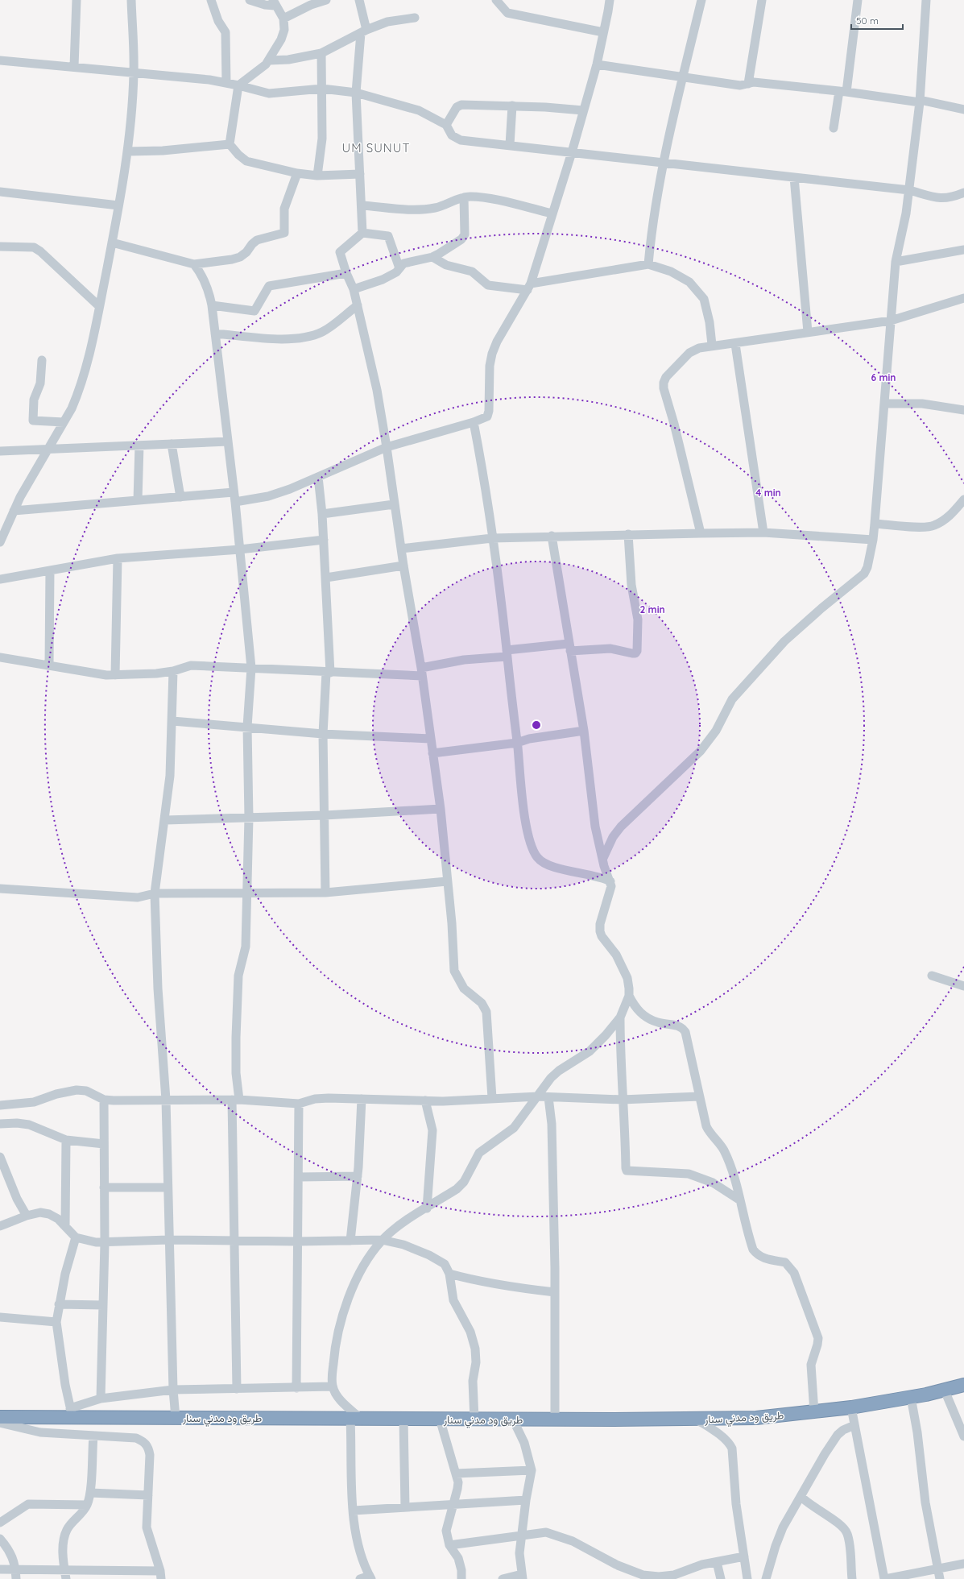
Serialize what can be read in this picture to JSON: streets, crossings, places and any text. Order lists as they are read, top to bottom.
{
  "streets": {
    "highway": ["طريق ود مدني سنار"]
  },
  "districts": ["UM SUNUT"],
  "scale_bar": "50 m",
  "rings": ["6 min", "4 min", "2 min"]
}
